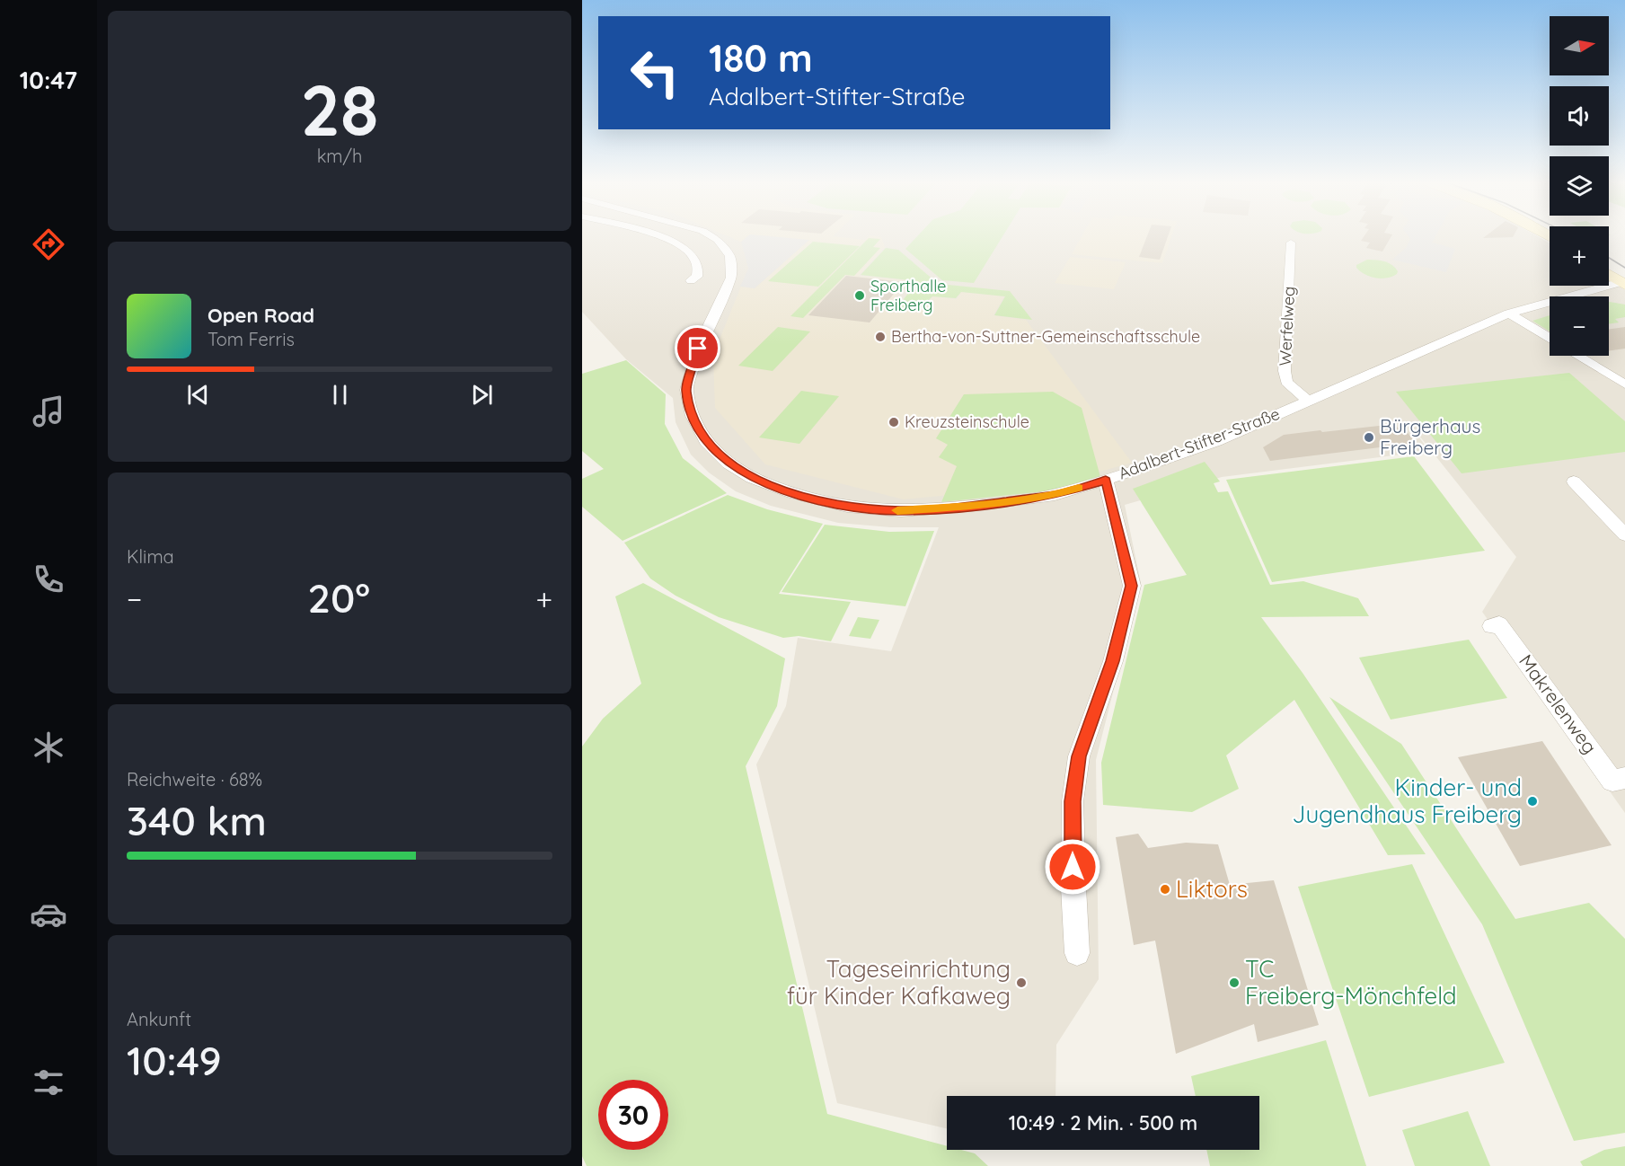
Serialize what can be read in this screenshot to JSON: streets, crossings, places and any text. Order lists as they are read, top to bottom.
{
  "streets": {
    "street": ["Werfelweg", "Adalbert-Stifter-Straße", "Makrelenweg"]
  },
  "crossings": [
    ["Werfelweg", "Adalbert-Stifter-Straße"]
  ],
  "places": [
    "Sporthalle Freiberg",
    "Bertha-von-Suttner-Gemeinschaftsschule",
    "Kreuzsteinschule",
    "Bürgerhaus Freiberg",
    "Kinder- und Jugendhaus Freiberg",
    "Liktors",
    "Tageseinrichtung für Kinder Kafkaweg",
    "TC Freiberg-Mönchfeld"
  ],
  "north": "right",
  "page": {
    "tabs": "10:47",
    "tile": [
      ["28", "km/h"],
      "Klima",
      ["Reichweite · 68%", "340 km"],
      ["Ankunft", "10:49"]
    ],
    "map_buttons": ["+", "−"],
    "turn": ["180 m", "Adalbert-Stifter-Straße"],
    "song": ["Open Road", "Tom Ferris"],
    "heat": ["−", "20°", "+"],
    "limit": "30",
    "trip": "10:49 · 2 Min. · 500 m"
  }
}
